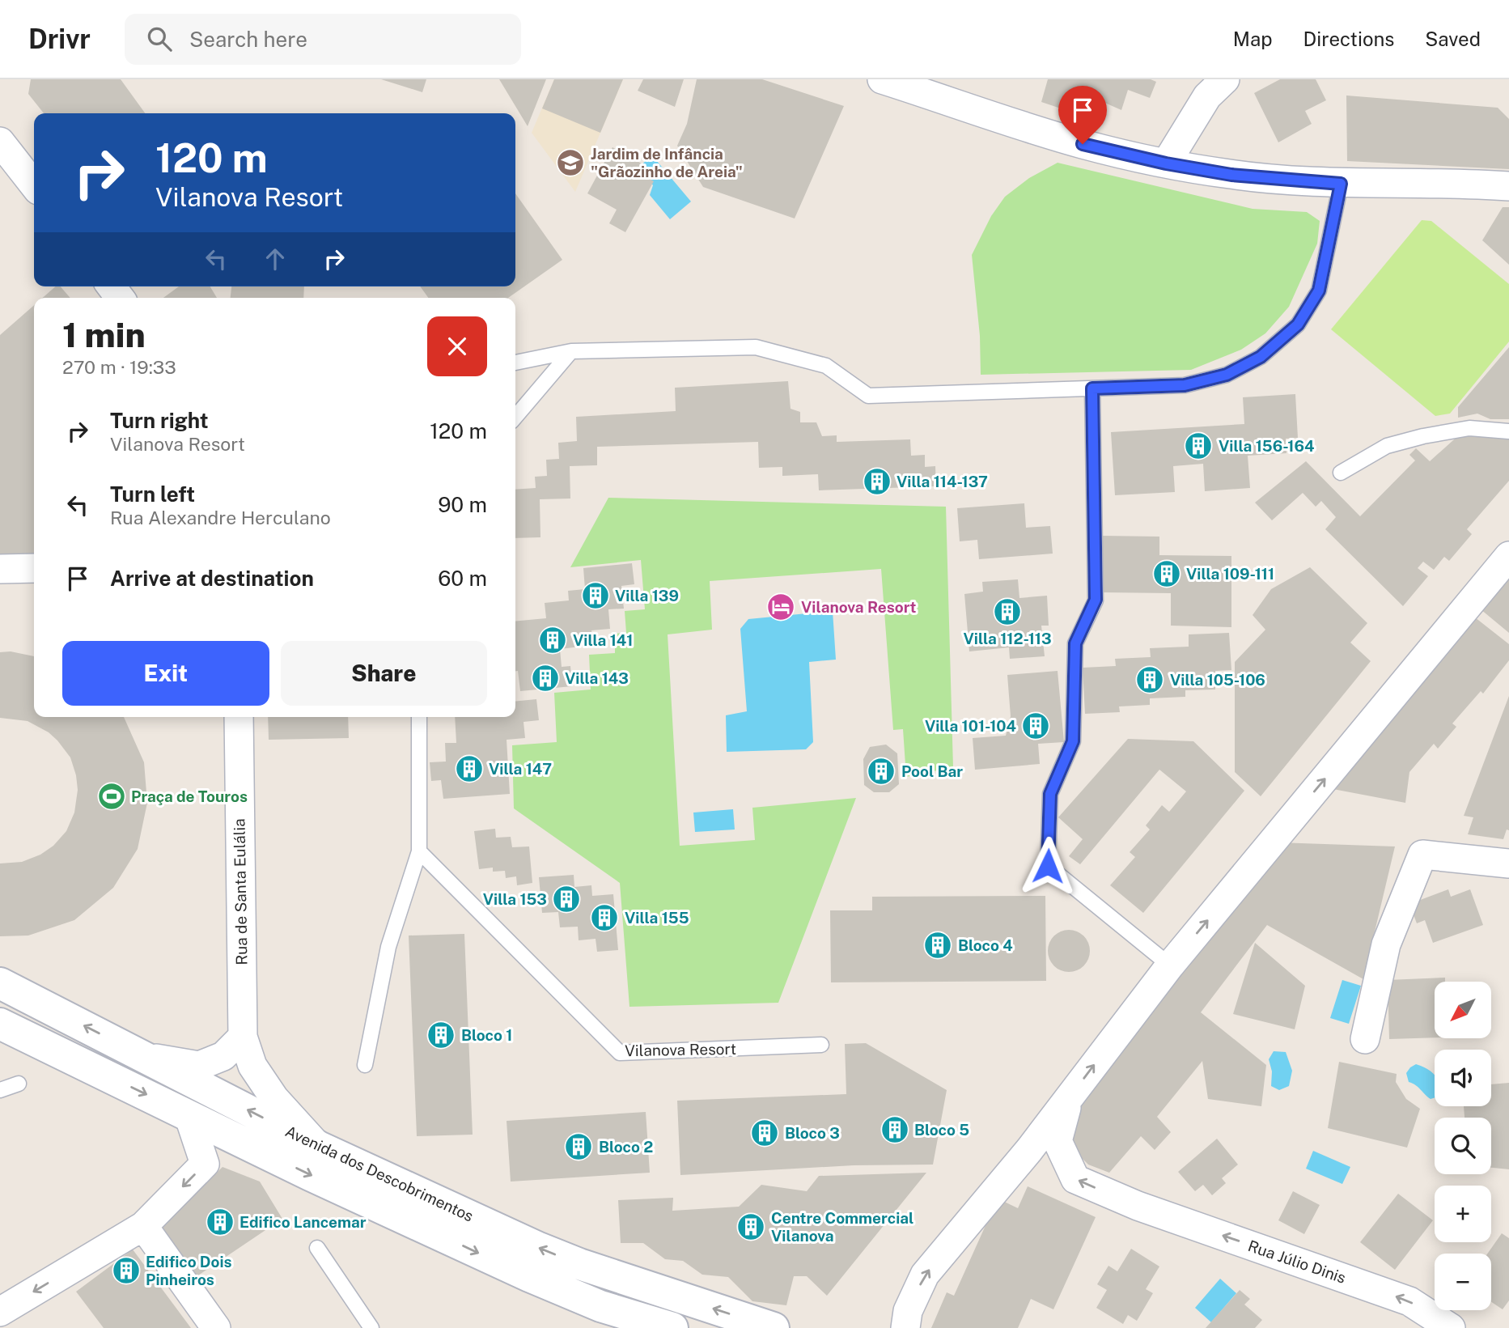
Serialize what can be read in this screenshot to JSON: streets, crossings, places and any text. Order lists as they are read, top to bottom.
{
  "streets": {
    "main road": ["Avenida dos Descobrimentos"],
    "street": ["Rua de Santa Eulália", "Rua Júlio Dinis"],
    "lane": ["Vilanova Resort"]
  },
  "crossings": [
    ["Rua de Santa Eulália", "Avenida dos Descobrimentos"]
  ],
  "one_way": ["Rua Júlio Dinis"],
  "places": {
    "school or university": ["Jardim de Infância \"Grãozinho de Areia\""],
    "building": [
      "Villa 156-164",
      "Villa 114-137",
      "Villa 109-111",
      "Villa 139",
      "Villa 112-113",
      "Villa 141",
      "Villa 143",
      "Villa 105-106",
      "Villa 101-104",
      "Villa 147",
      "Pool Bar",
      "Villa 153",
      "Villa 155",
      "Bloco 4",
      "Bloco 1",
      "Bloco 5",
      "Bloco 3",
      "Bloco 2",
      "Edifico Lancemar",
      "Centre Commercial Vilanova",
      "Edifico Dois Pinheiros"
    ],
    "hotel": ["Vilanova Resort"],
    "sports": ["Praça de Touros"]
  },
  "north": "bottom left",
  "page": {
    "header": "Drivr",
    "search": "Search here",
    "nav": ["Map", "Directions", "Saved"],
    "turn": ["120 m", "Vilanova Resort"],
    "heading": ["1 min", "270 m · 19:33"],
    "list": [
      {
        "name": "Turn right",
        "note": "Vilanova Resort",
        "value": "120 m"
      },
      {
        "name": "Turn left",
        "note": "Rua Alexandre Herculano",
        "value": "90 m"
      },
      {
        "name": "Arrive at destination",
        "value": "60 m"
      }
    ],
    "buttons": ["Exit", "Share"],
    "map_buttons": ["+", "−"]
  }
}
